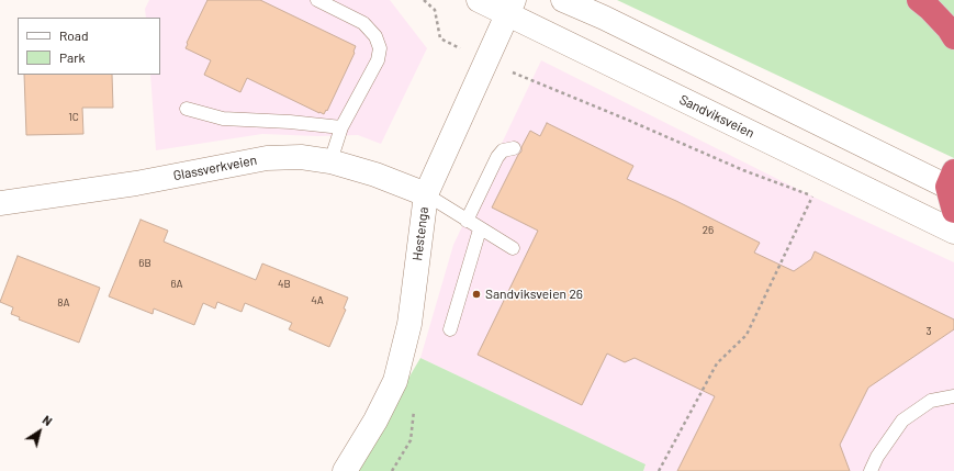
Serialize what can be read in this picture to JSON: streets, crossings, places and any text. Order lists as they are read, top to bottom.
{
  "streets": {
    "main road": ["Sandviksveien", "Glassverkveien", "Hestenga"]
  },
  "crossings": [
    ["Sandviksveien", "Hestenga"],
    ["Glassverkveien", "Hestenga"]
  ],
  "places": ["Sandviksveien 26"],
  "house_numbers": [
    "1C",
    "26",
    "6B",
    "6A",
    "4B",
    "4A",
    "8A",
    "3"
  ],
  "legend": ["Road", "Park"],
  "north": "top right"
}
